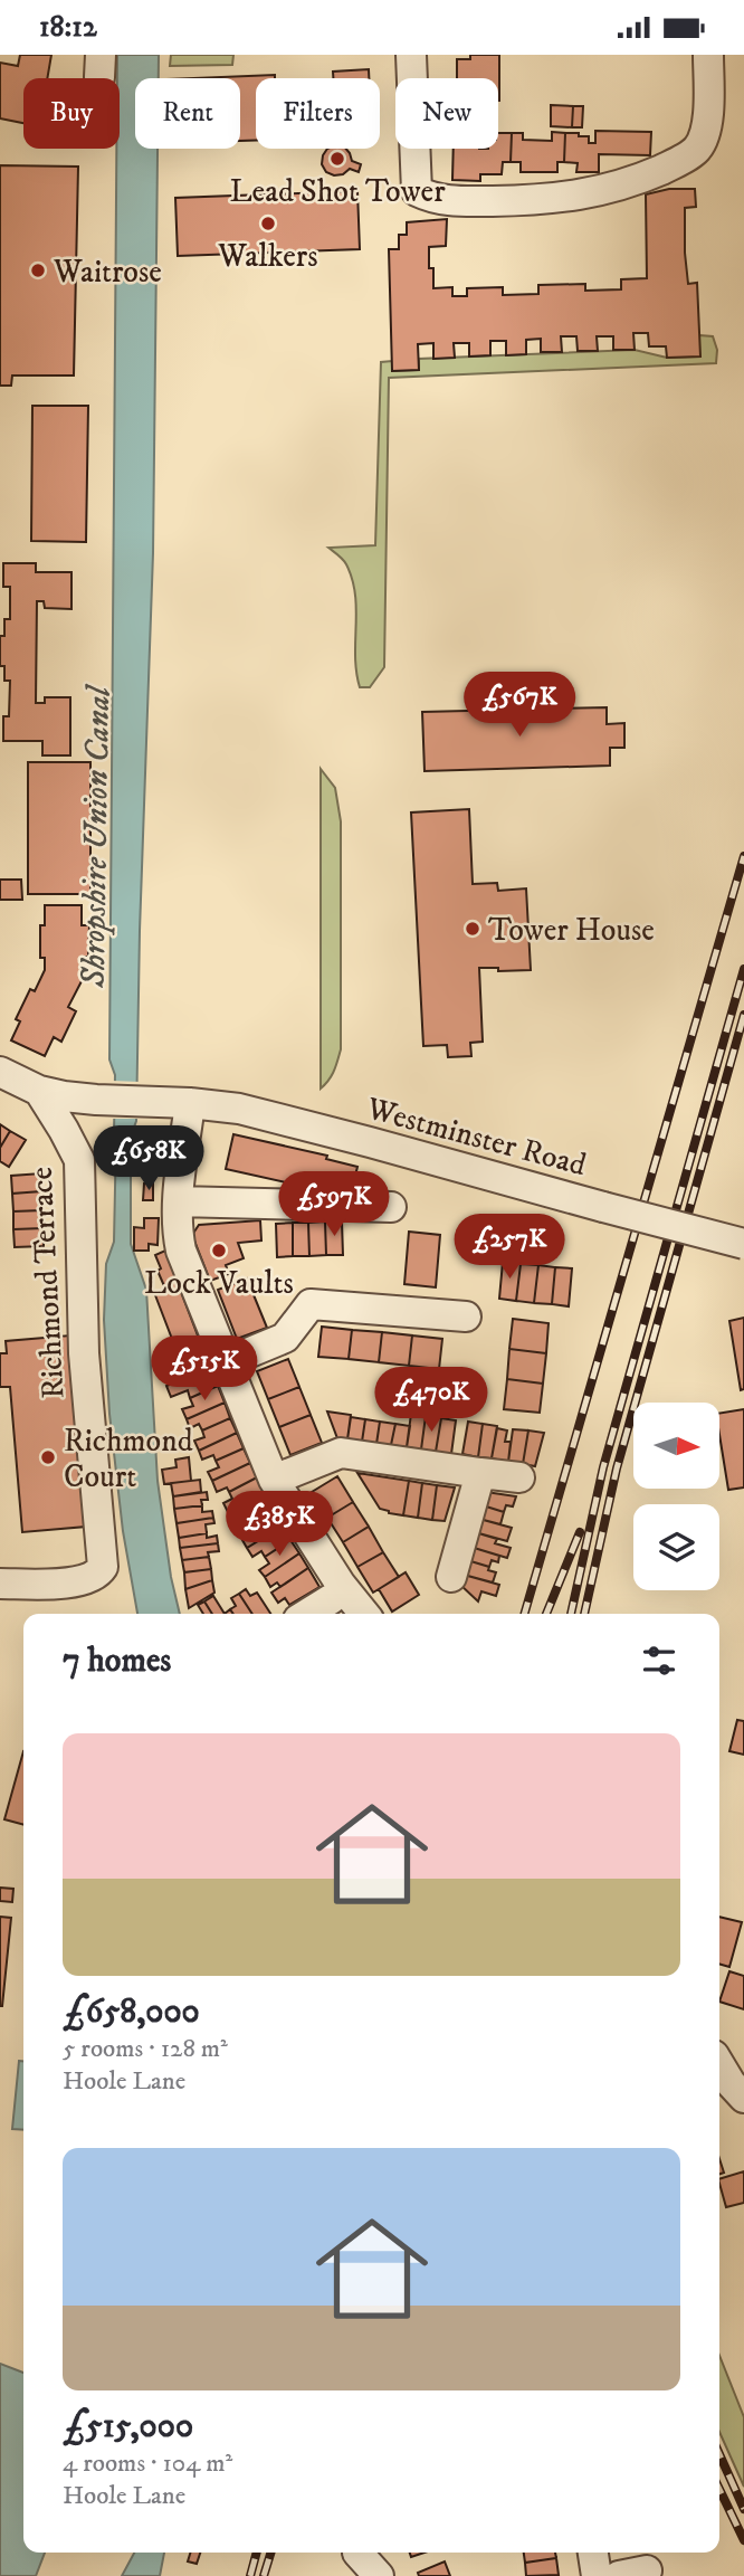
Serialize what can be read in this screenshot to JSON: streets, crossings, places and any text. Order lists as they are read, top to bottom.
{
  "streets": {
    "street": ["Westminster Road", "Richmond Terrace"]
  },
  "crossings": [
    ["Westminster Road", "Richmond Terrace"]
  ],
  "water": ["Shropshire Union Canal"],
  "places": [
    "Lead Shot Tower",
    "Walkers",
    "Waitrose",
    "Tower House",
    "Lock Vaults",
    "Richmond Court"
  ],
  "north": "right",
  "page": {
    "status": "18:12",
    "chip": [
      "Buy",
      "Rent",
      "Filters",
      "New"
    ],
    "price": [
      "£567K",
      "£658K",
      "£597K",
      "£257K",
      "£515K",
      "£470K",
      "£385K"
    ],
    "heading": "7 homes",
    "list": [
      {
        "name": "£658,000",
        "note": "5 rooms · 128 m² · Hoole Lane"
      },
      {
        "name": "£515,000",
        "note": "4 rooms · 104 m² · Hoole Lane"
      }
    ]
  }
}
